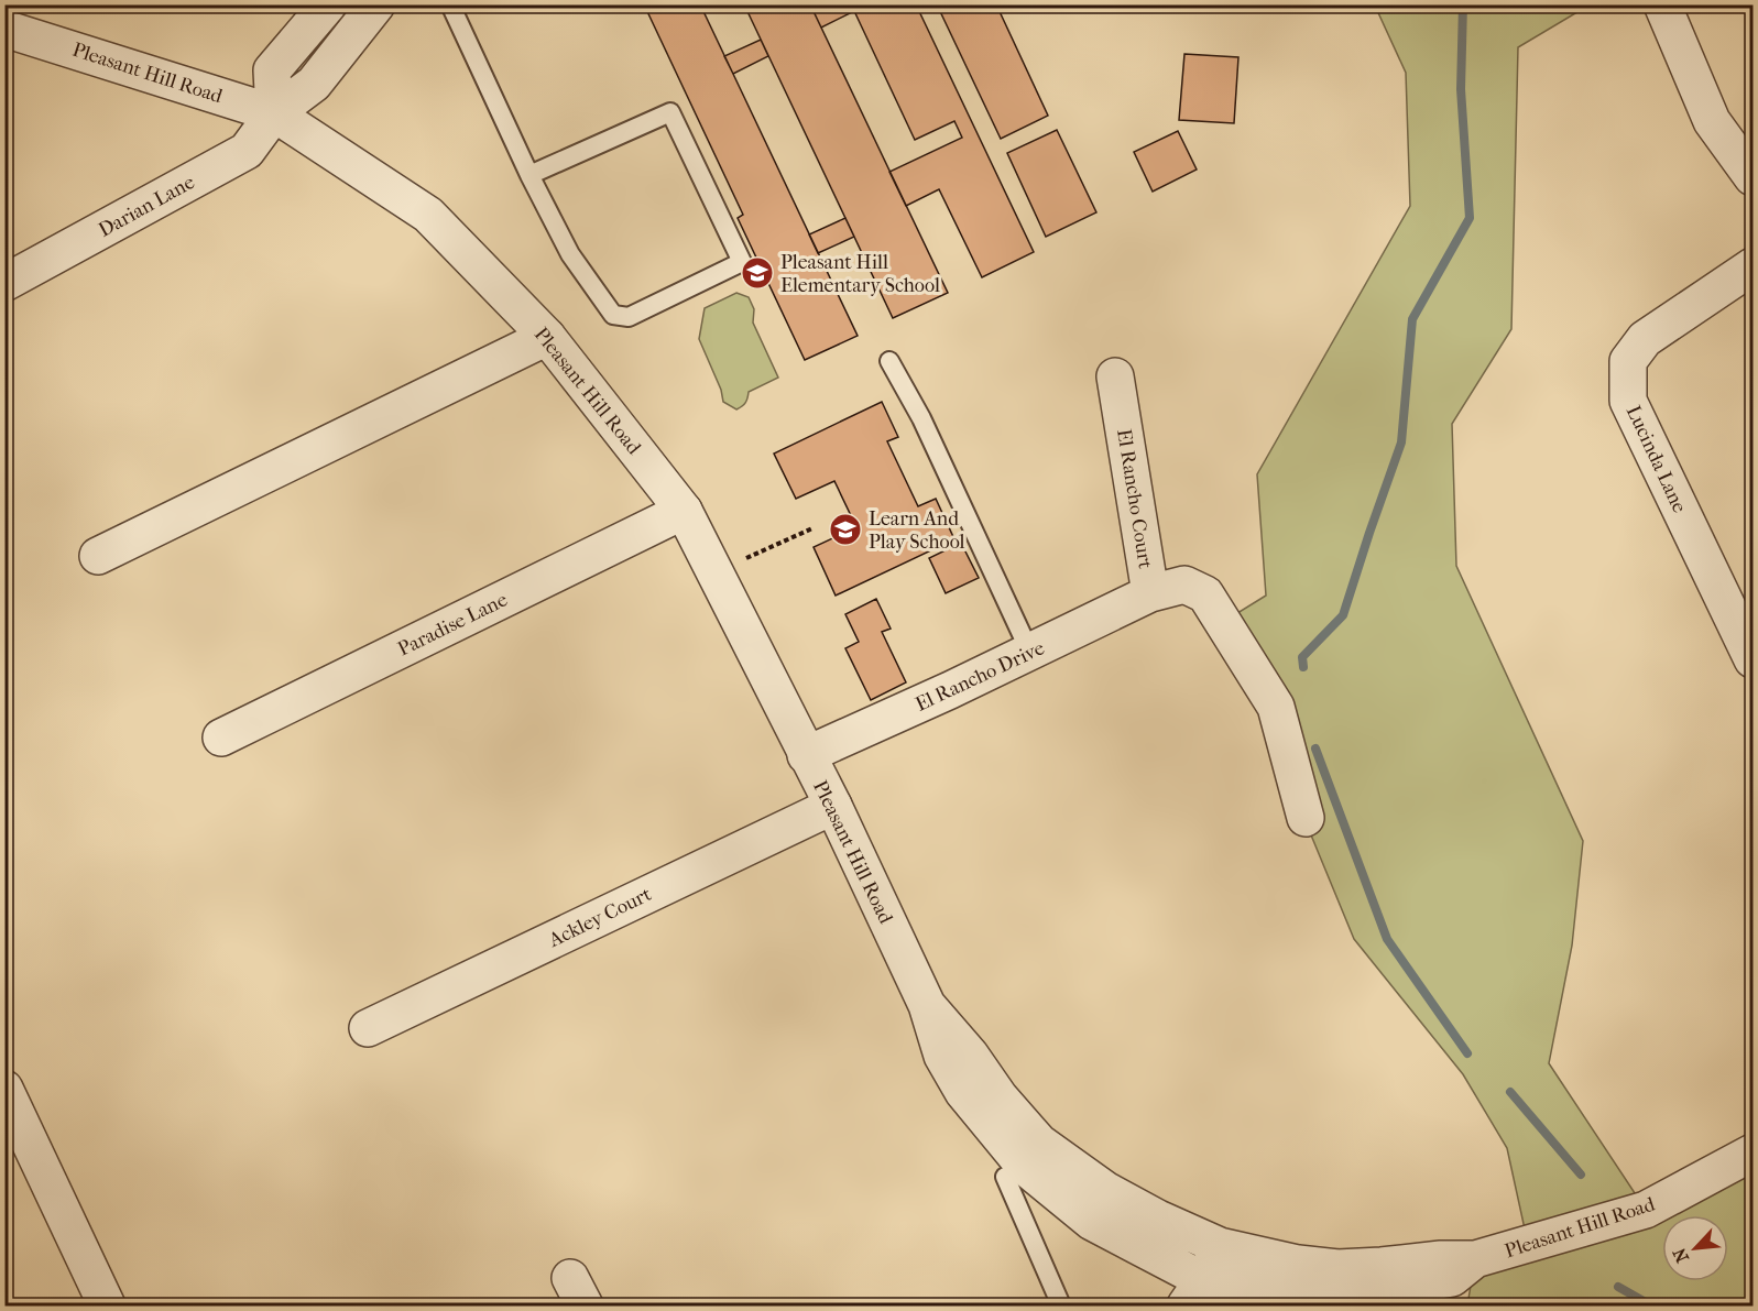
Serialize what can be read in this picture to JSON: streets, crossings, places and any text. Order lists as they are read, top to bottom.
{
  "streets": {
    "street": [
      "Pleasant Hill Road",
      "Darian Lane",
      "Lucinda Lane",
      "El Rancho Court",
      "Paradise Lane",
      "El Rancho Drive",
      "Ackley Court"
    ]
  },
  "crossings": [
    ["Pleasant Hill Road", "Darian Lane"],
    ["Pleasant Hill Road", "Paradise Lane"],
    ["Pleasant Hill Road", "El Rancho Drive"],
    ["Pleasant Hill Road", "Ackley Court"],
    ["El Rancho Court", "El Rancho Drive"]
  ],
  "places": {
    "school or university": ["Pleasant Hill Elementary School", "Learn And Play School"]
  },
  "north": "bottom left"
}
